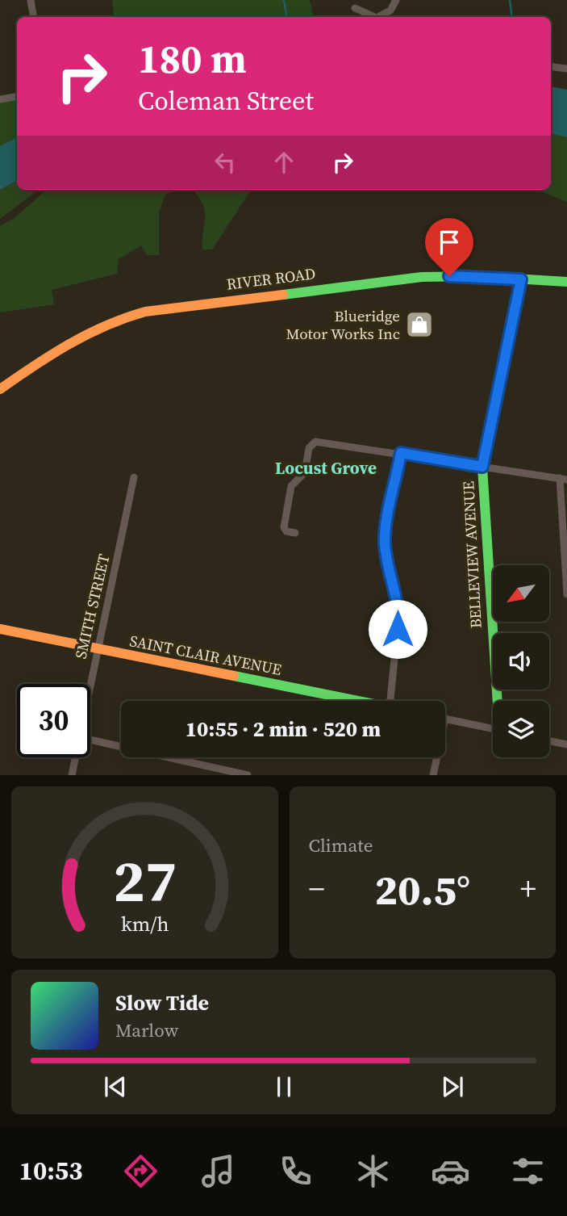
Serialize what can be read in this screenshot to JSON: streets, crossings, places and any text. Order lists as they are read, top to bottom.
{
  "streets": {
    "street": [
      "RIVER ROAD",
      "BELLEVIEW AVENUE",
      "SMITH STREET",
      "SAINT CLAIR AVENUE"
    ]
  },
  "crossings": [
    ["RIVER ROAD", "BELLEVIEW AVENUE"],
    ["SMITH STREET", "SAINT CLAIR AVENUE"]
  ],
  "districts": ["Locust Grove"],
  "places": {
    "shop": ["Blueridge Motor Works Inc"]
  },
  "north": "bottom left",
  "page": {
    "turn": ["180 m", "Coleman Street"],
    "limit": "30",
    "trip": "10:55 · 2 min · 520 m",
    "tile": "Climate",
    "heat": ["−", "20.5°", "+"],
    "song": ["Slow Tide", "Marlow"],
    "tabs": "10:53",
    "gauge": ["27", "km/h"]
  }
}
